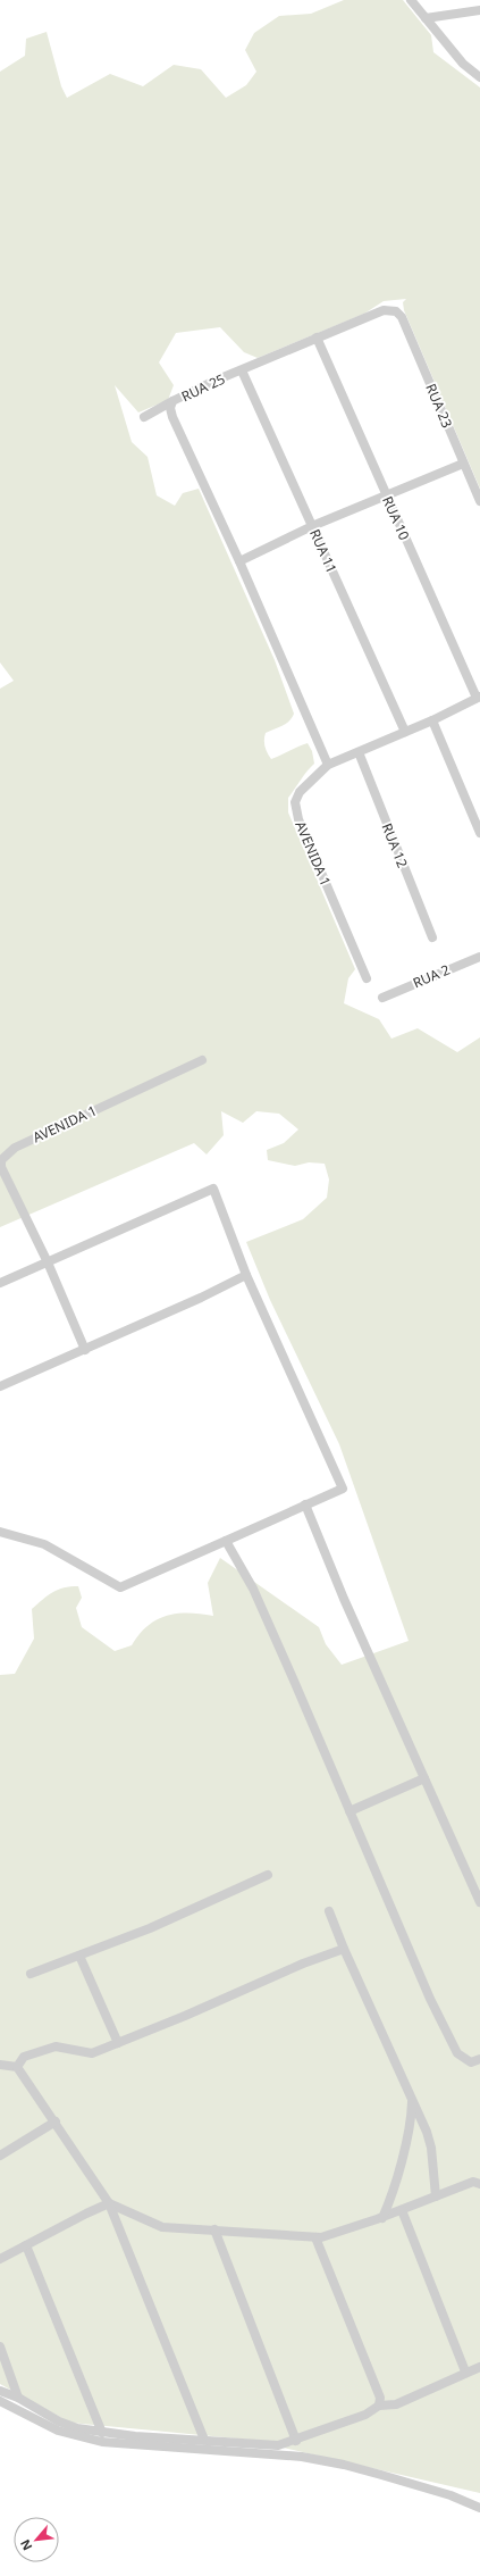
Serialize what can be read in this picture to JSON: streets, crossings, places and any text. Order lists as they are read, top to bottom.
{
  "streets": {
    "street": [
      "RUA 25",
      "RUA 23",
      "RUA 10",
      "RUA 11",
      "RUA 12",
      "AVENIDA 1",
      "RUA 2"
    ]
  },
  "crossings": [
    ["RUA 25", "RUA 23"],
    ["RUA 25", "RUA 10"],
    ["RUA 25", "RUA 11"],
    ["RUA 25", "AVENIDA 1"],
    ["RUA 10", "AVENIDA 1"],
    ["RUA 11", "AVENIDA 1"],
    ["RUA 12", "AVENIDA 1"]
  ],
  "north": "bottom left"
}
